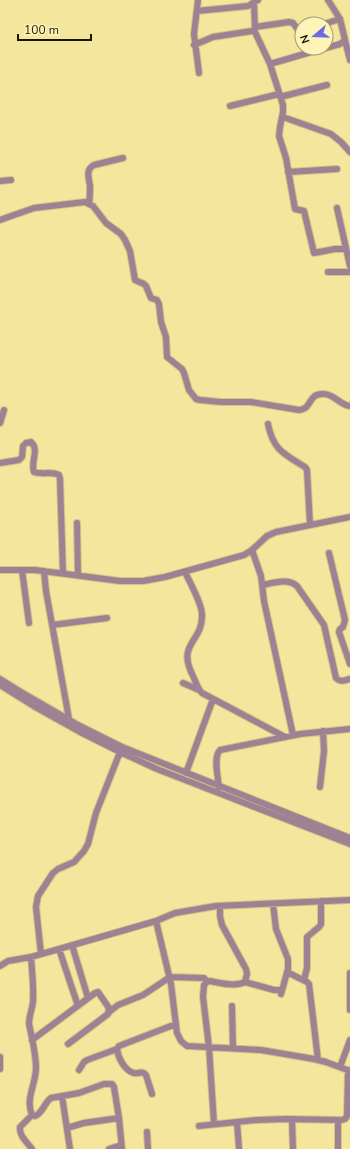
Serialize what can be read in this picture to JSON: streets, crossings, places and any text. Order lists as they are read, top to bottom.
{
  "scale_bar": "100 m",
  "north": "left"
}
